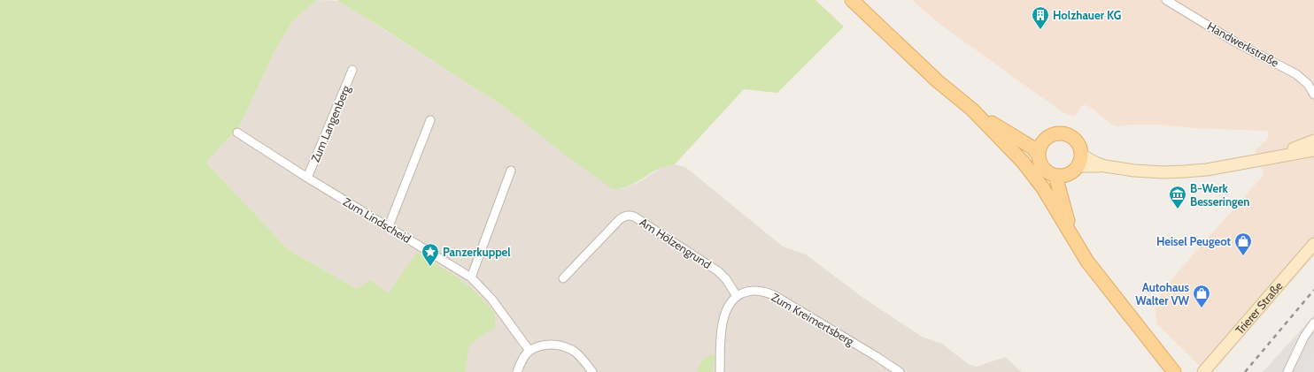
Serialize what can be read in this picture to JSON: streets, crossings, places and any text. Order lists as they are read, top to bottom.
{
  "streets": {
    "main road": ["Trierer Straße"],
    "street": [
      "Handwerkstraße",
      "Zum Langenberg",
      "Zum Lindscheid",
      "Am Hölzengrund",
      "Zum Kreimertsberg"
    ]
  },
  "crossings": [
    ["Zum Langenberg", "Zum Lindscheid"],
    ["Am Hölzengrund", "Zum Kreimertsberg"]
  ],
  "places": {
    "building": ["Holzhauer KG"],
    "museum": ["B-Werk Besseringen"],
    "shop": ["Heisel Peugeot", "Autohaus Walter VW"],
    "place": ["Panzerkuppel"]
  }
}
